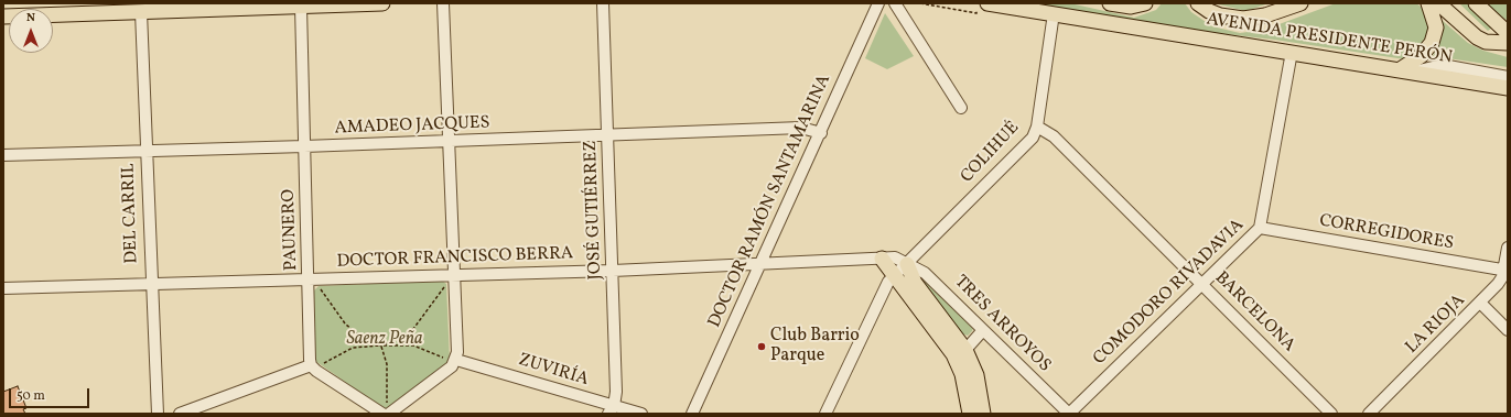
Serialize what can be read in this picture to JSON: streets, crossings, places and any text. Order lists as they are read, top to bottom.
{
  "streets": {
    "main road": ["AVENIDA PRESIDENTE PERÓN"],
    "street": [
      "AMADEO JACQUES",
      "COLIHUÉ",
      "DOCTOR RAMÓN SANTAMARINA",
      "JOSÉ GUTIÉRREZ",
      "DEL CARRIL",
      "PAUNERO",
      "CORREGIDORES",
      "DOCTOR FRANCISCO BERRA",
      "COMODORO RIVADAVIA",
      "BARCELONA",
      "TRES ARROYOS",
      "LA RIOJA",
      "ZUVIRÍA"
    ]
  },
  "crossings": [
    ["AVENIDA PRESIDENTE PERÓN", "COLIHUÉ"],
    ["AVENIDA PRESIDENTE PERÓN", "COMODORO RIVADAVIA"],
    ["AMADEO JACQUES", "DOCTOR RAMÓN SANTAMARINA"],
    ["AMADEO JACQUES", "JOSÉ GUTIÉRREZ"],
    ["AMADEO JACQUES", "DEL CARRIL"],
    ["AMADEO JACQUES", "PAUNERO"],
    ["COLIHUÉ", "DOCTOR FRANCISCO BERRA"],
    ["COLIHUÉ", "BARCELONA"],
    ["COLIHUÉ", "TRES ARROYOS"],
    ["DOCTOR RAMÓN SANTAMARINA", "DOCTOR FRANCISCO BERRA"],
    ["JOSÉ GUTIÉRREZ", "DOCTOR FRANCISCO BERRA"],
    ["JOSÉ GUTIÉRREZ", "ZUVIRÍA"],
    ["DEL CARRIL", "DOCTOR FRANCISCO BERRA"],
    ["PAUNERO", "DOCTOR FRANCISCO BERRA"],
    ["CORREGIDORES", "COMODORO RIVADAVIA"],
    ["CORREGIDORES", "LA RIOJA"],
    ["DOCTOR FRANCISCO BERRA", "TRES ARROYOS"],
    ["COMODORO RIVADAVIA", "BARCELONA"],
    ["COMODORO RIVADAVIA", "TRES ARROYOS"]
  ],
  "parks": ["Saenz Peña"],
  "places": ["Club Barrio Parque"],
  "scale_bar": "50 m",
  "north": "top"
}
